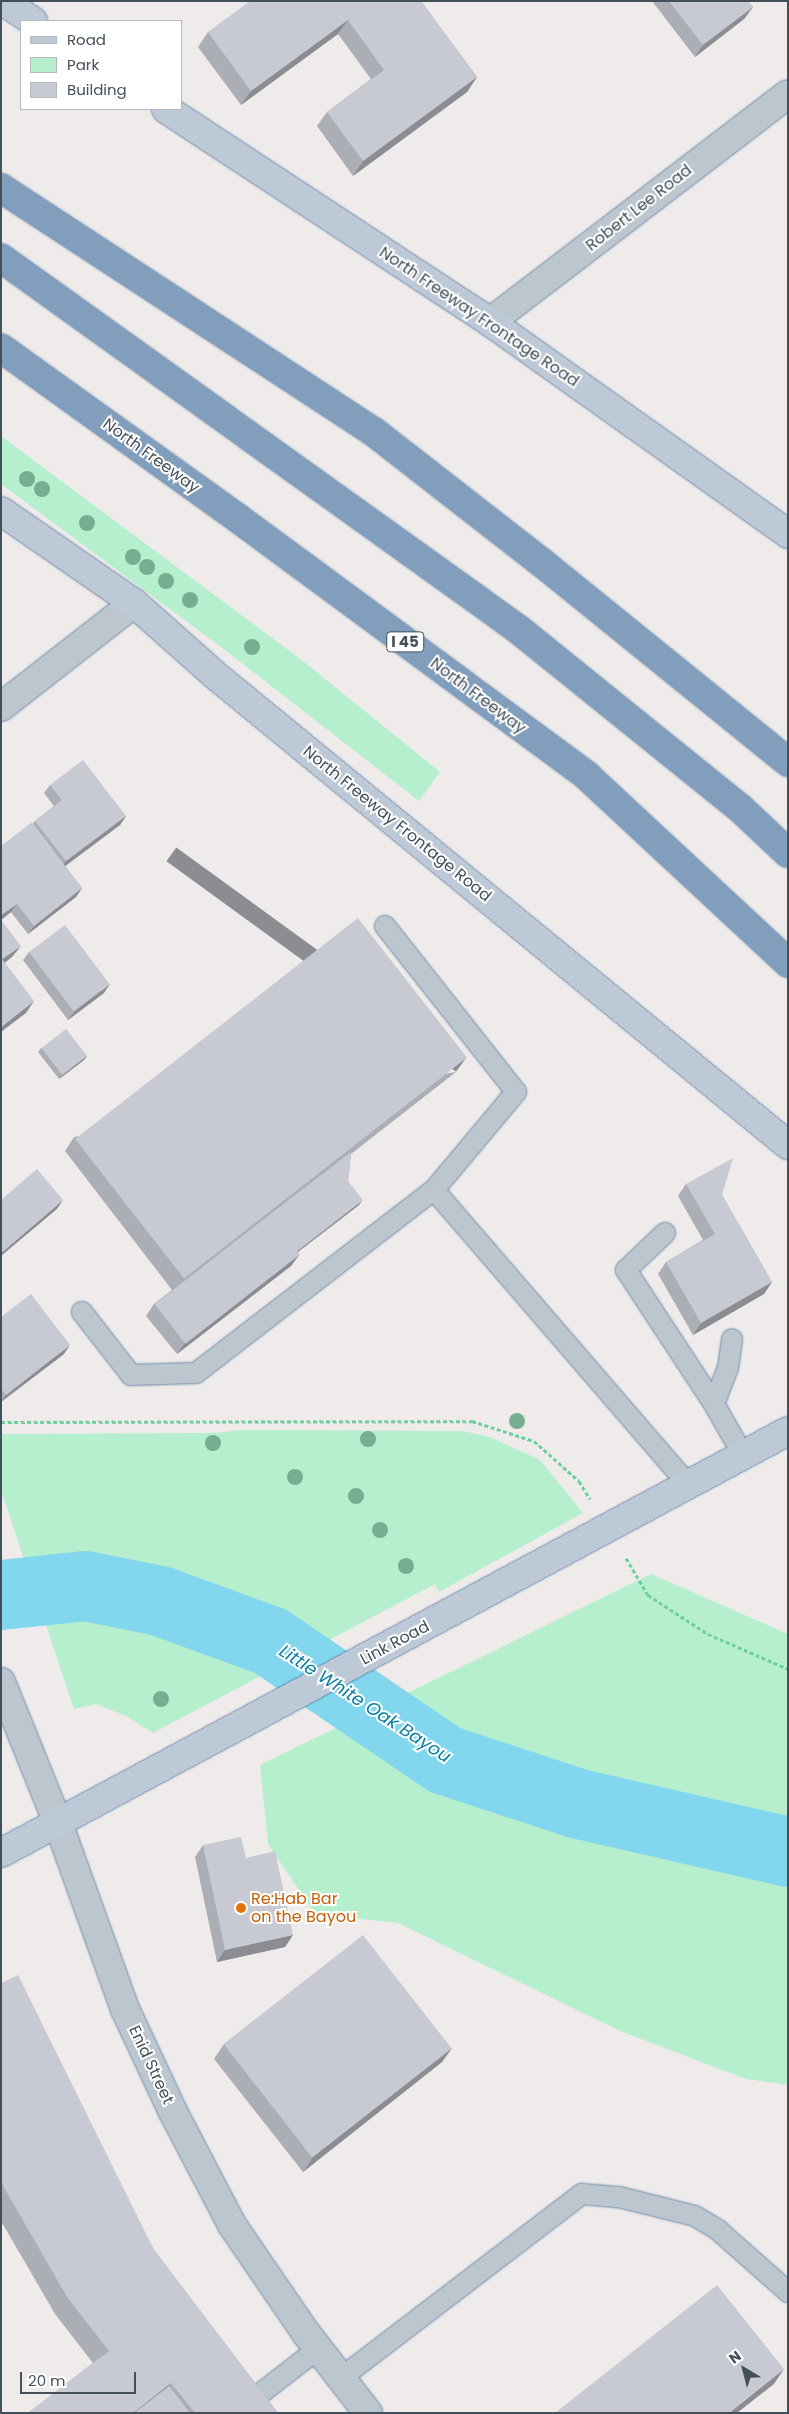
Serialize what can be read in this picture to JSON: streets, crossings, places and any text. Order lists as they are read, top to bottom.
{
  "streets": {
    "highway": ["North Freeway", "I 45"],
    "main road": ["North Freeway Frontage Road", "Link Road"],
    "street": ["Robert Lee Road", "Enid Street"]
  },
  "crossings": [
    ["Robert Lee Road", "North Freeway Frontage Road"],
    ["Link Road", "Enid Street"]
  ],
  "water": ["Little White Oak Bayou"],
  "places": ["Re:Hab Bar on the Bayou"],
  "legend": ["Road", "Park", "Building"],
  "scale_bar": "20 m",
  "north": "top left"
}
